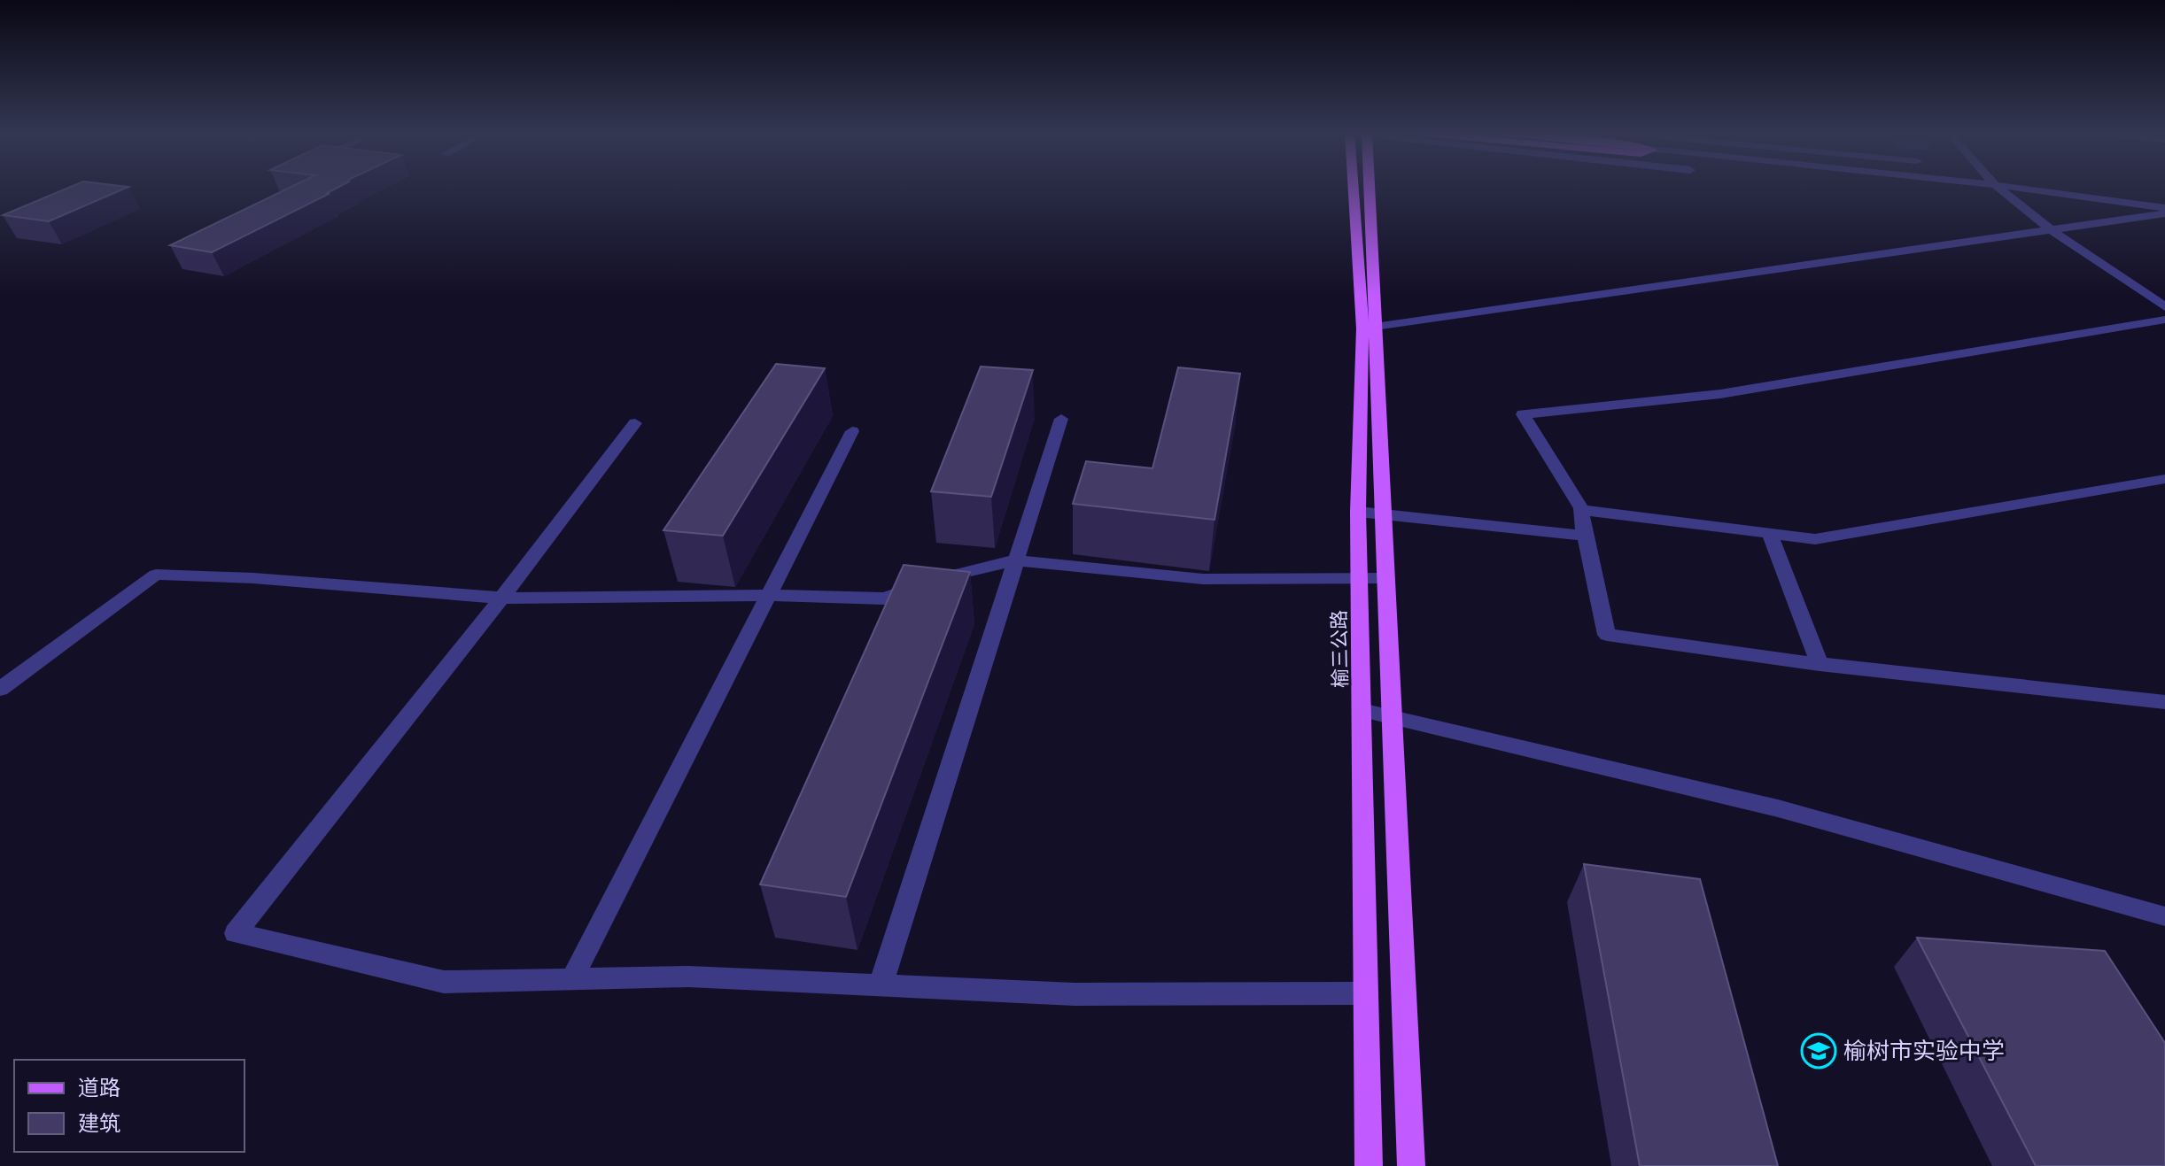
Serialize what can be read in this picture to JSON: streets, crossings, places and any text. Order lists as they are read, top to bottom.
{
  "streets": {
    "main road": ["榆三公路"]
  },
  "places": {
    "school or university": ["榆树市实验中学"]
  },
  "legend": ["道路", "建筑"]
}
